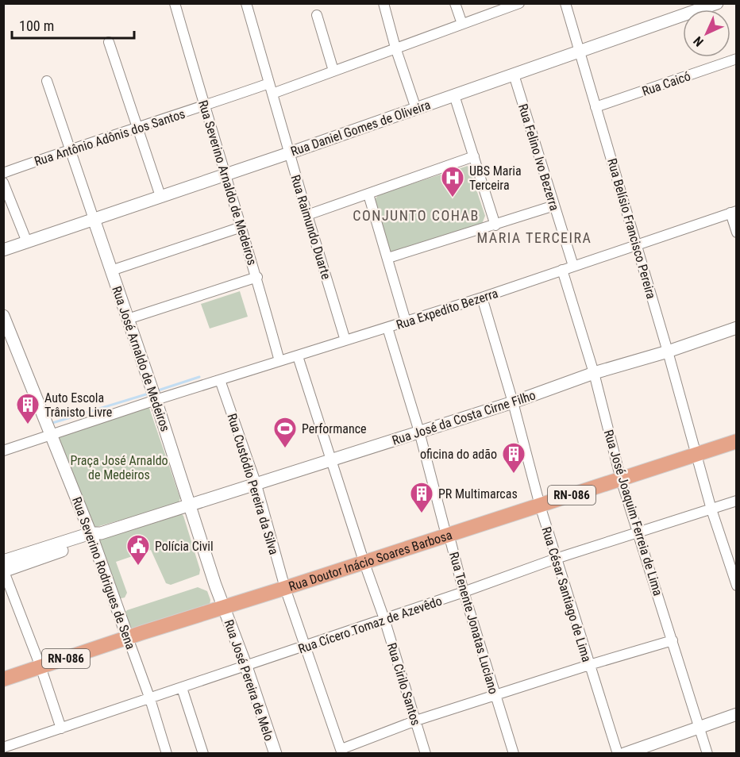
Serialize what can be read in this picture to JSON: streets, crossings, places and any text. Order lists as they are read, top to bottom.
{
  "streets": {
    "main road": ["RN-086", "Rua Doutor Inácio Soares Barbosa"],
    "street": [
      "Rua Caicó",
      "Rua Daniel Gomes de Oliveira",
      "Rua Antônio Adônis dos Santos",
      "Rua Felino Ivo Bezerra",
      "Rua Severino Arnaldo de Medeiros",
      "Rua Raimundo Duarte",
      "Rua Belísio Francisco Pereira",
      "Rua Expedito Bezerra",
      "Rua José Arnaldo de Medeiros",
      "Rua José da Costa Cirne Filho",
      "Rua Custódio Pereira da Silva",
      "Rua José Joaquim Ferreia de Lima",
      "Rua Severino Rodrigues de Sena",
      "Rua César Santiago de Lima",
      "Rua Tenente Jonatas Luciano",
      "Rua Cícero Tomaz de Azevêdo",
      "Rua José Pereira de Melo",
      "Rua Cirilo Santos"
    ]
  },
  "crossings": [
    ["Rua Caicó", "Rua Belísio Francisco Pereira"],
    ["Rua Daniel Gomes de Oliveira", "Rua Felino Ivo Bezerra"],
    ["Rua Daniel Gomes de Oliveira", "Rua Severino Arnaldo de Medeiros"],
    ["Rua Daniel Gomes de Oliveira", "Rua Raimundo Duarte"],
    ["Rua Daniel Gomes de Oliveira", "Rua Belísio Francisco Pereira"],
    ["Rua Daniel Gomes de Oliveira", "Rua José Arnaldo de Medeiros"],
    ["Rua Antônio Adônis dos Santos", "Rua Severino Arnaldo de Medeiros"],
    ["Rua Antônio Adônis dos Santos", "Rua Raimundo Duarte"],
    ["Rua Felino Ivo Bezerra", "Rua Expedito Bezerra"],
    ["Rua Severino Arnaldo de Medeiros", "Rua Expedito Bezerra"],
    ["Rua Raimundo Duarte", "Rua Expedito Bezerra"],
    ["Rua Belísio Francisco Pereira", "Rua Expedito Bezerra"],
    ["Rua Belísio Francisco Pereira", "Rua José da Costa Cirne Filho"],
    ["Rua Belísio Francisco Pereira", "Rua Doutor Inácio Soares Barbosa"],
    ["Rua Belísio Francisco Pereira", "Rua Cícero Tomaz de Azevêdo"],
    ["Rua Expedito Bezerra", "Rua José Arnaldo de Medeiros"],
    ["Rua Expedito Bezerra", "Rua Custódio Pereira da Silva"],
    ["Rua Expedito Bezerra", "Rua José Joaquim Ferreia de Lima"],
    ["Rua Expedito Bezerra", "Rua Severino Rodrigues de Sena"],
    ["Rua Expedito Bezerra", "Rua César Santiago de Lima"],
    ["Rua Expedito Bezerra", "Rua Tenente Jonatas Luciano"],
    ["Rua Expedito Bezerra", "Rua Cirilo Santos"],
    ["Rua José Arnaldo de Medeiros", "Rua José da Costa Cirne Filho"],
    ["Rua José Arnaldo de Medeiros", "Rua Doutor Inácio Soares Barbosa"],
    ["Rua José Arnaldo de Medeiros", "Rua José Pereira de Melo"],
    ["Rua José da Costa Cirne Filho", "Rua Custódio Pereira da Silva"],
    ["Rua José da Costa Cirne Filho", "Rua José Joaquim Ferreia de Lima"],
    ["Rua José da Costa Cirne Filho", "Rua Severino Rodrigues de Sena"],
    ["Rua José da Costa Cirne Filho", "Rua César Santiago de Lima"],
    ["Rua José da Costa Cirne Filho", "Rua Tenente Jonatas Luciano"],
    ["Rua José da Costa Cirne Filho", "Rua Cirilo Santos"],
    ["Rua Custódio Pereira da Silva", "Rua Doutor Inácio Soares Barbosa"],
    ["Rua Custódio Pereira da Silva", "Rua Cícero Tomaz de Azevêdo"],
    ["Rua José Joaquim Ferreia de Lima", "Rua Doutor Inácio Soares Barbosa"],
    ["Rua José Joaquim Ferreia de Lima", "Rua Cícero Tomaz de Azevêdo"],
    ["Rua Doutor Inácio Soares Barbosa", "Rua Severino Rodrigues de Sena"],
    ["Rua Doutor Inácio Soares Barbosa", "Rua César Santiago de Lima"],
    ["Rua Doutor Inácio Soares Barbosa", "Rua Tenente Jonatas Luciano"],
    ["Rua Doutor Inácio Soares Barbosa", "Rua José Pereira de Melo"],
    ["Rua Doutor Inácio Soares Barbosa", "Rua Cirilo Santos"],
    ["Rua Severino Rodrigues de Sena", "Rua Cícero Tomaz de Azevêdo"],
    ["Rua César Santiago de Lima", "Rua Cícero Tomaz de Azevêdo"],
    ["Rua Tenente Jonatas Luciano", "Rua Cícero Tomaz de Azevêdo"],
    ["Rua Cícero Tomaz de Azevêdo", "Rua José Pereira de Melo"],
    ["Rua Cícero Tomaz de Azevêdo", "Rua Cirilo Santos"]
  ],
  "districts": ["CONJUNTO COHAB", "MARIA TERCEIRA"],
  "parks": ["Praça José Arnaldo de Medeiros"],
  "places": {
    "hospital": ["UBS Maria Terceira"],
    "building": ["Auto Escola Trânisto Livre", "oficina do adão", "PR Multimarcas"],
    "sports": ["Performance"],
    "public building": ["Polícia Civil"]
  },
  "scale_bar": "100 m",
  "north": "bottom left"
}
